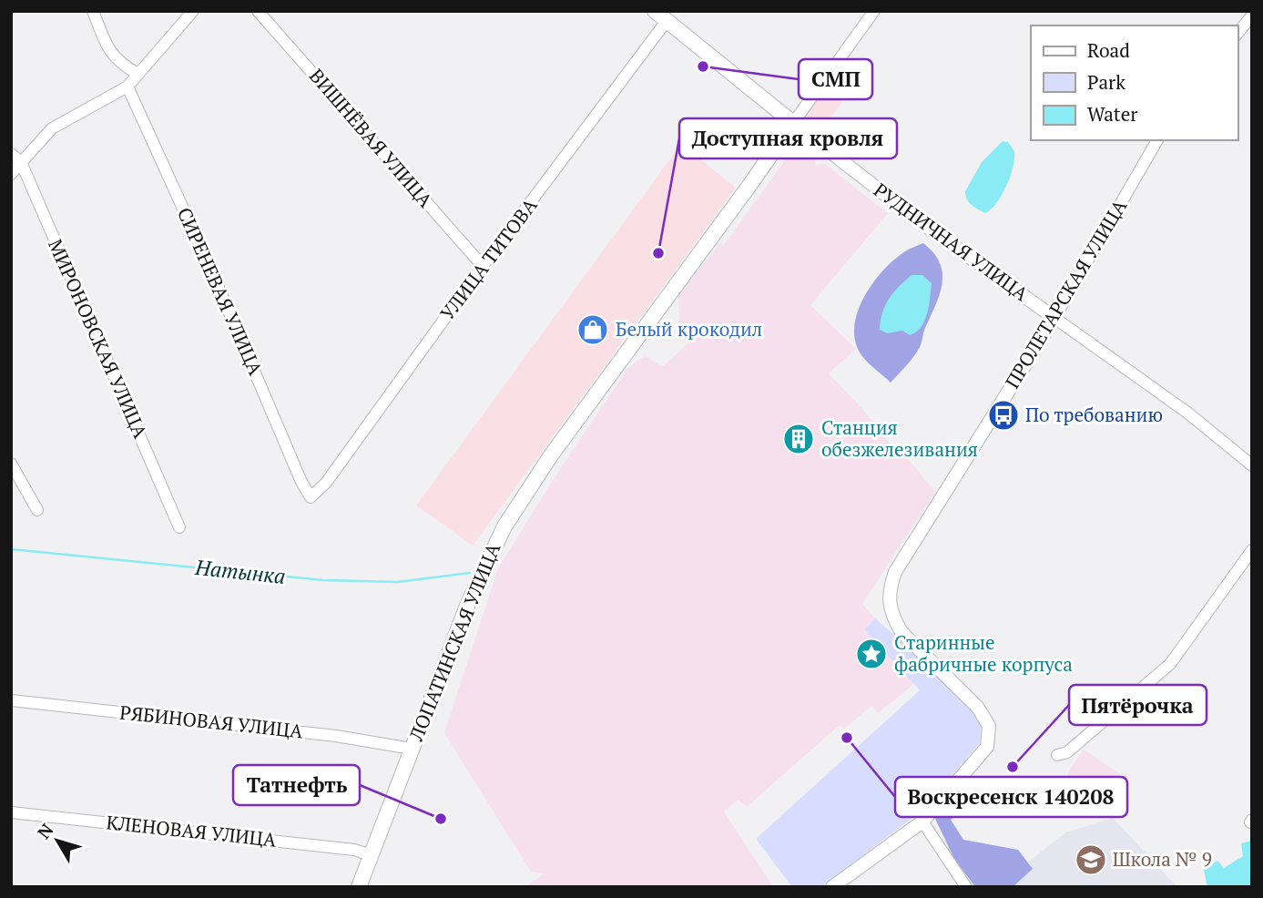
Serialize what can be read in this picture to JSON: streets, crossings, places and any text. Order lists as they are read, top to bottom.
{
  "streets": {
    "main road": ["РУДНИЧНАЯ УЛИЦА", "ЛОПАТИНСКАЯ УЛИЦА"],
    "street": [
      "ВИШНЁВАЯ УЛИЦА",
      "УЛИЦА ТИТОВА",
      "СИРЕНЕВАЯ УЛИЦА",
      "ПРОЛЕТАРСКАЯ УЛИЦА",
      "МИРОНОВСКАЯ УЛИЦА",
      "РЯБИНОВАЯ УЛИЦА",
      "КЛЕНОВАЯ УЛИЦА"
    ]
  },
  "crossings": [
    ["ВИШНЁВАЯ УЛИЦА", "УЛИЦА ТИТОВА"],
    ["РУДНИЧНАЯ УЛИЦА", "УЛИЦА ТИТОВА"],
    ["РУДНИЧНАЯ УЛИЦА", "ПРОЛЕТАРСКАЯ УЛИЦА"],
    ["РУДНИЧНАЯ УЛИЦА", "ЛОПАТИНСКАЯ УЛИЦА"],
    ["УЛИЦА ТИТОВА", "СИРЕНЕВАЯ УЛИЦА"],
    ["ЛОПАТИНСКАЯ УЛИЦА", "РЯБИНОВАЯ УЛИЦА"],
    ["ЛОПАТИНСКАЯ УЛИЦА", "КЛЕНОВАЯ УЛИЦА"]
  ],
  "water": ["Натынка"],
  "places": {
    "other": [
      "СМП",
      "Доступная кровля",
      "Воскресенск 140208",
      "Пятёрочка",
      "Татнефть"
    ],
    "shop": ["Белый крокодил"],
    "bus stop": ["По требованию"],
    "building": ["Станция обезжелезивания"],
    "place": ["Старинные фабричные корпуса"],
    "school or university": ["Школа № 9"]
  },
  "legend": ["Road", "Park", "Water"],
  "north": "top left"
}
